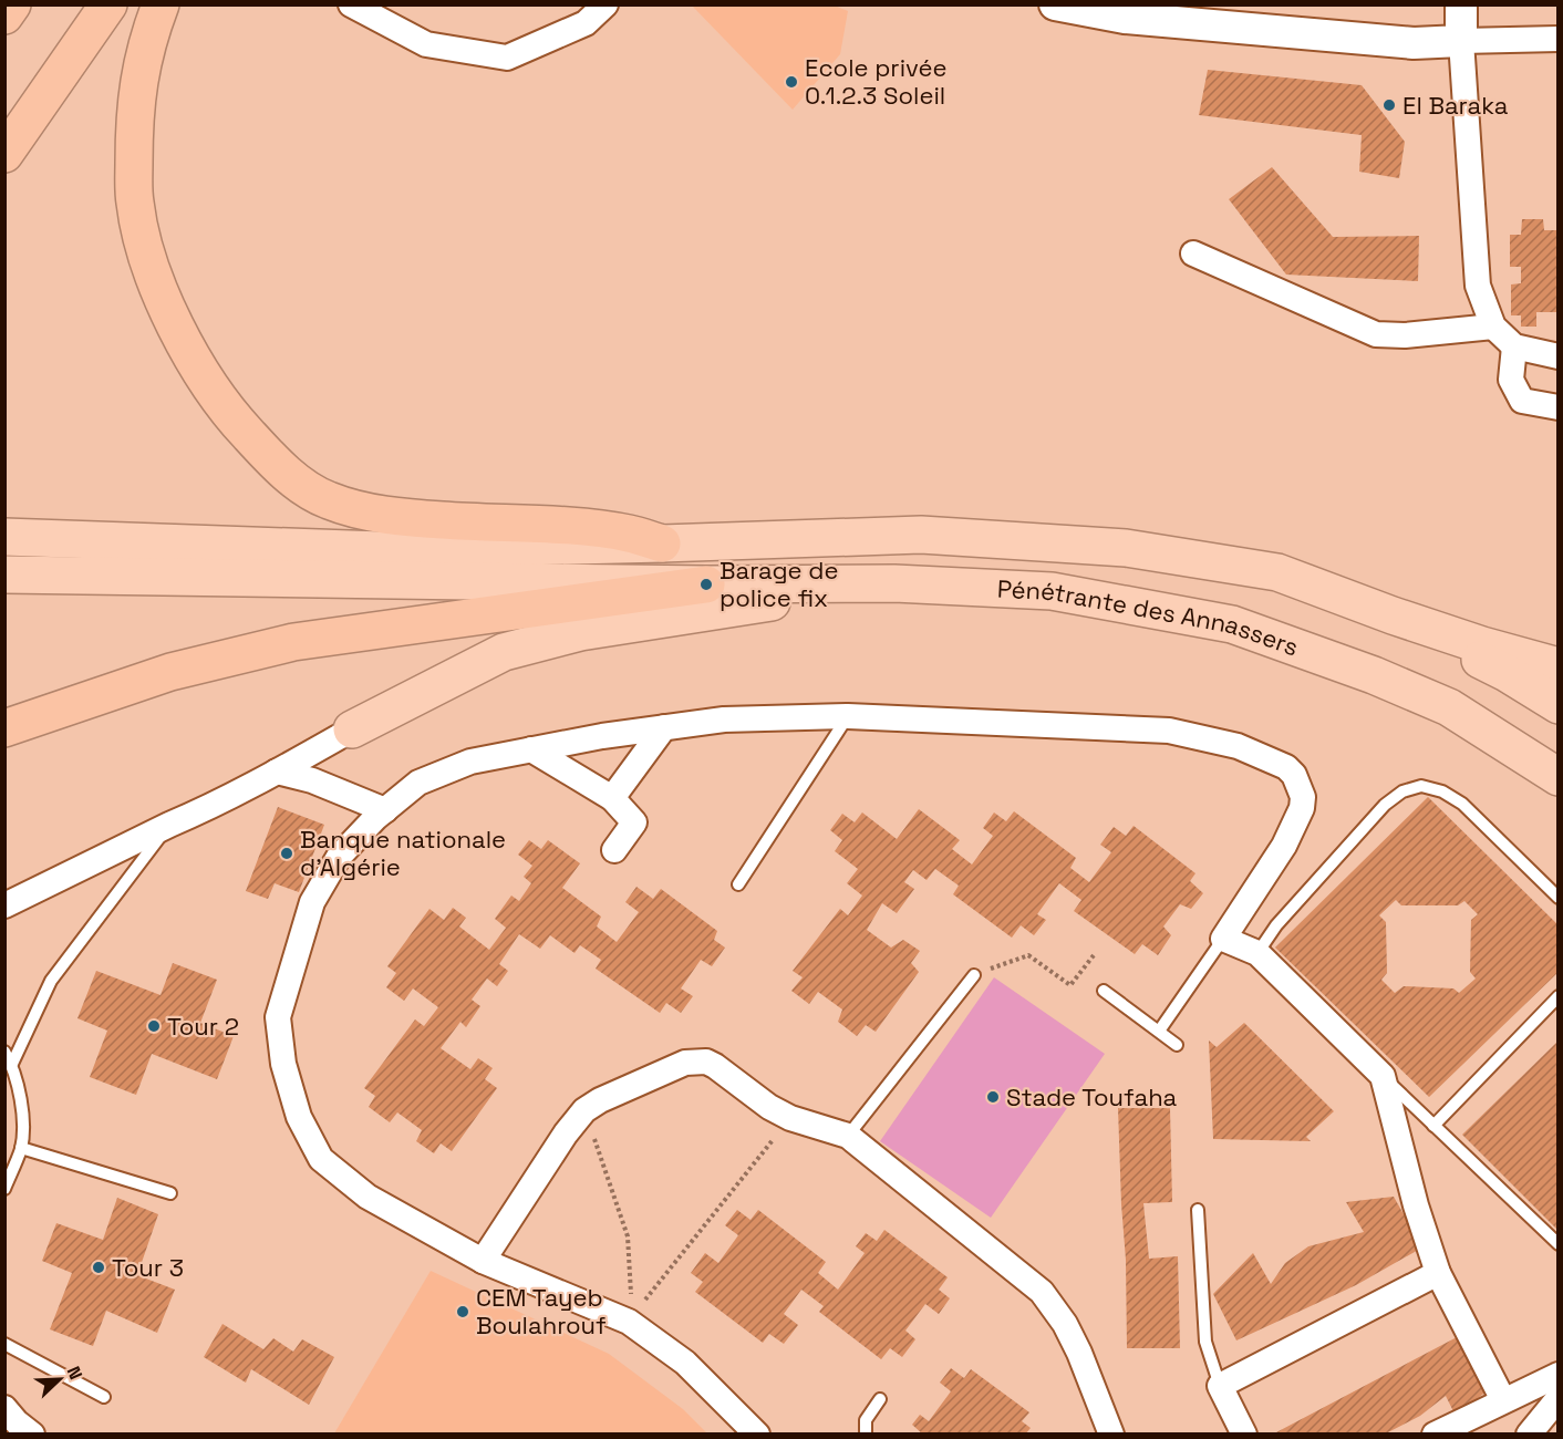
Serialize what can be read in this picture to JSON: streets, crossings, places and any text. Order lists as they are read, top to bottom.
{
  "streets": {
    "highway": ["Pénétrante des Annassers"]
  },
  "places": [
    "Ecole privée 0.1.2.3 Soleil",
    "El Baraka",
    "Barage de police fix",
    "Banque nationale d'Algérie",
    "Tour 2",
    "Stade Toufaha",
    "Tour 3",
    "CEM Tayeb Boulahrouf"
  ],
  "north": "top right"
}
